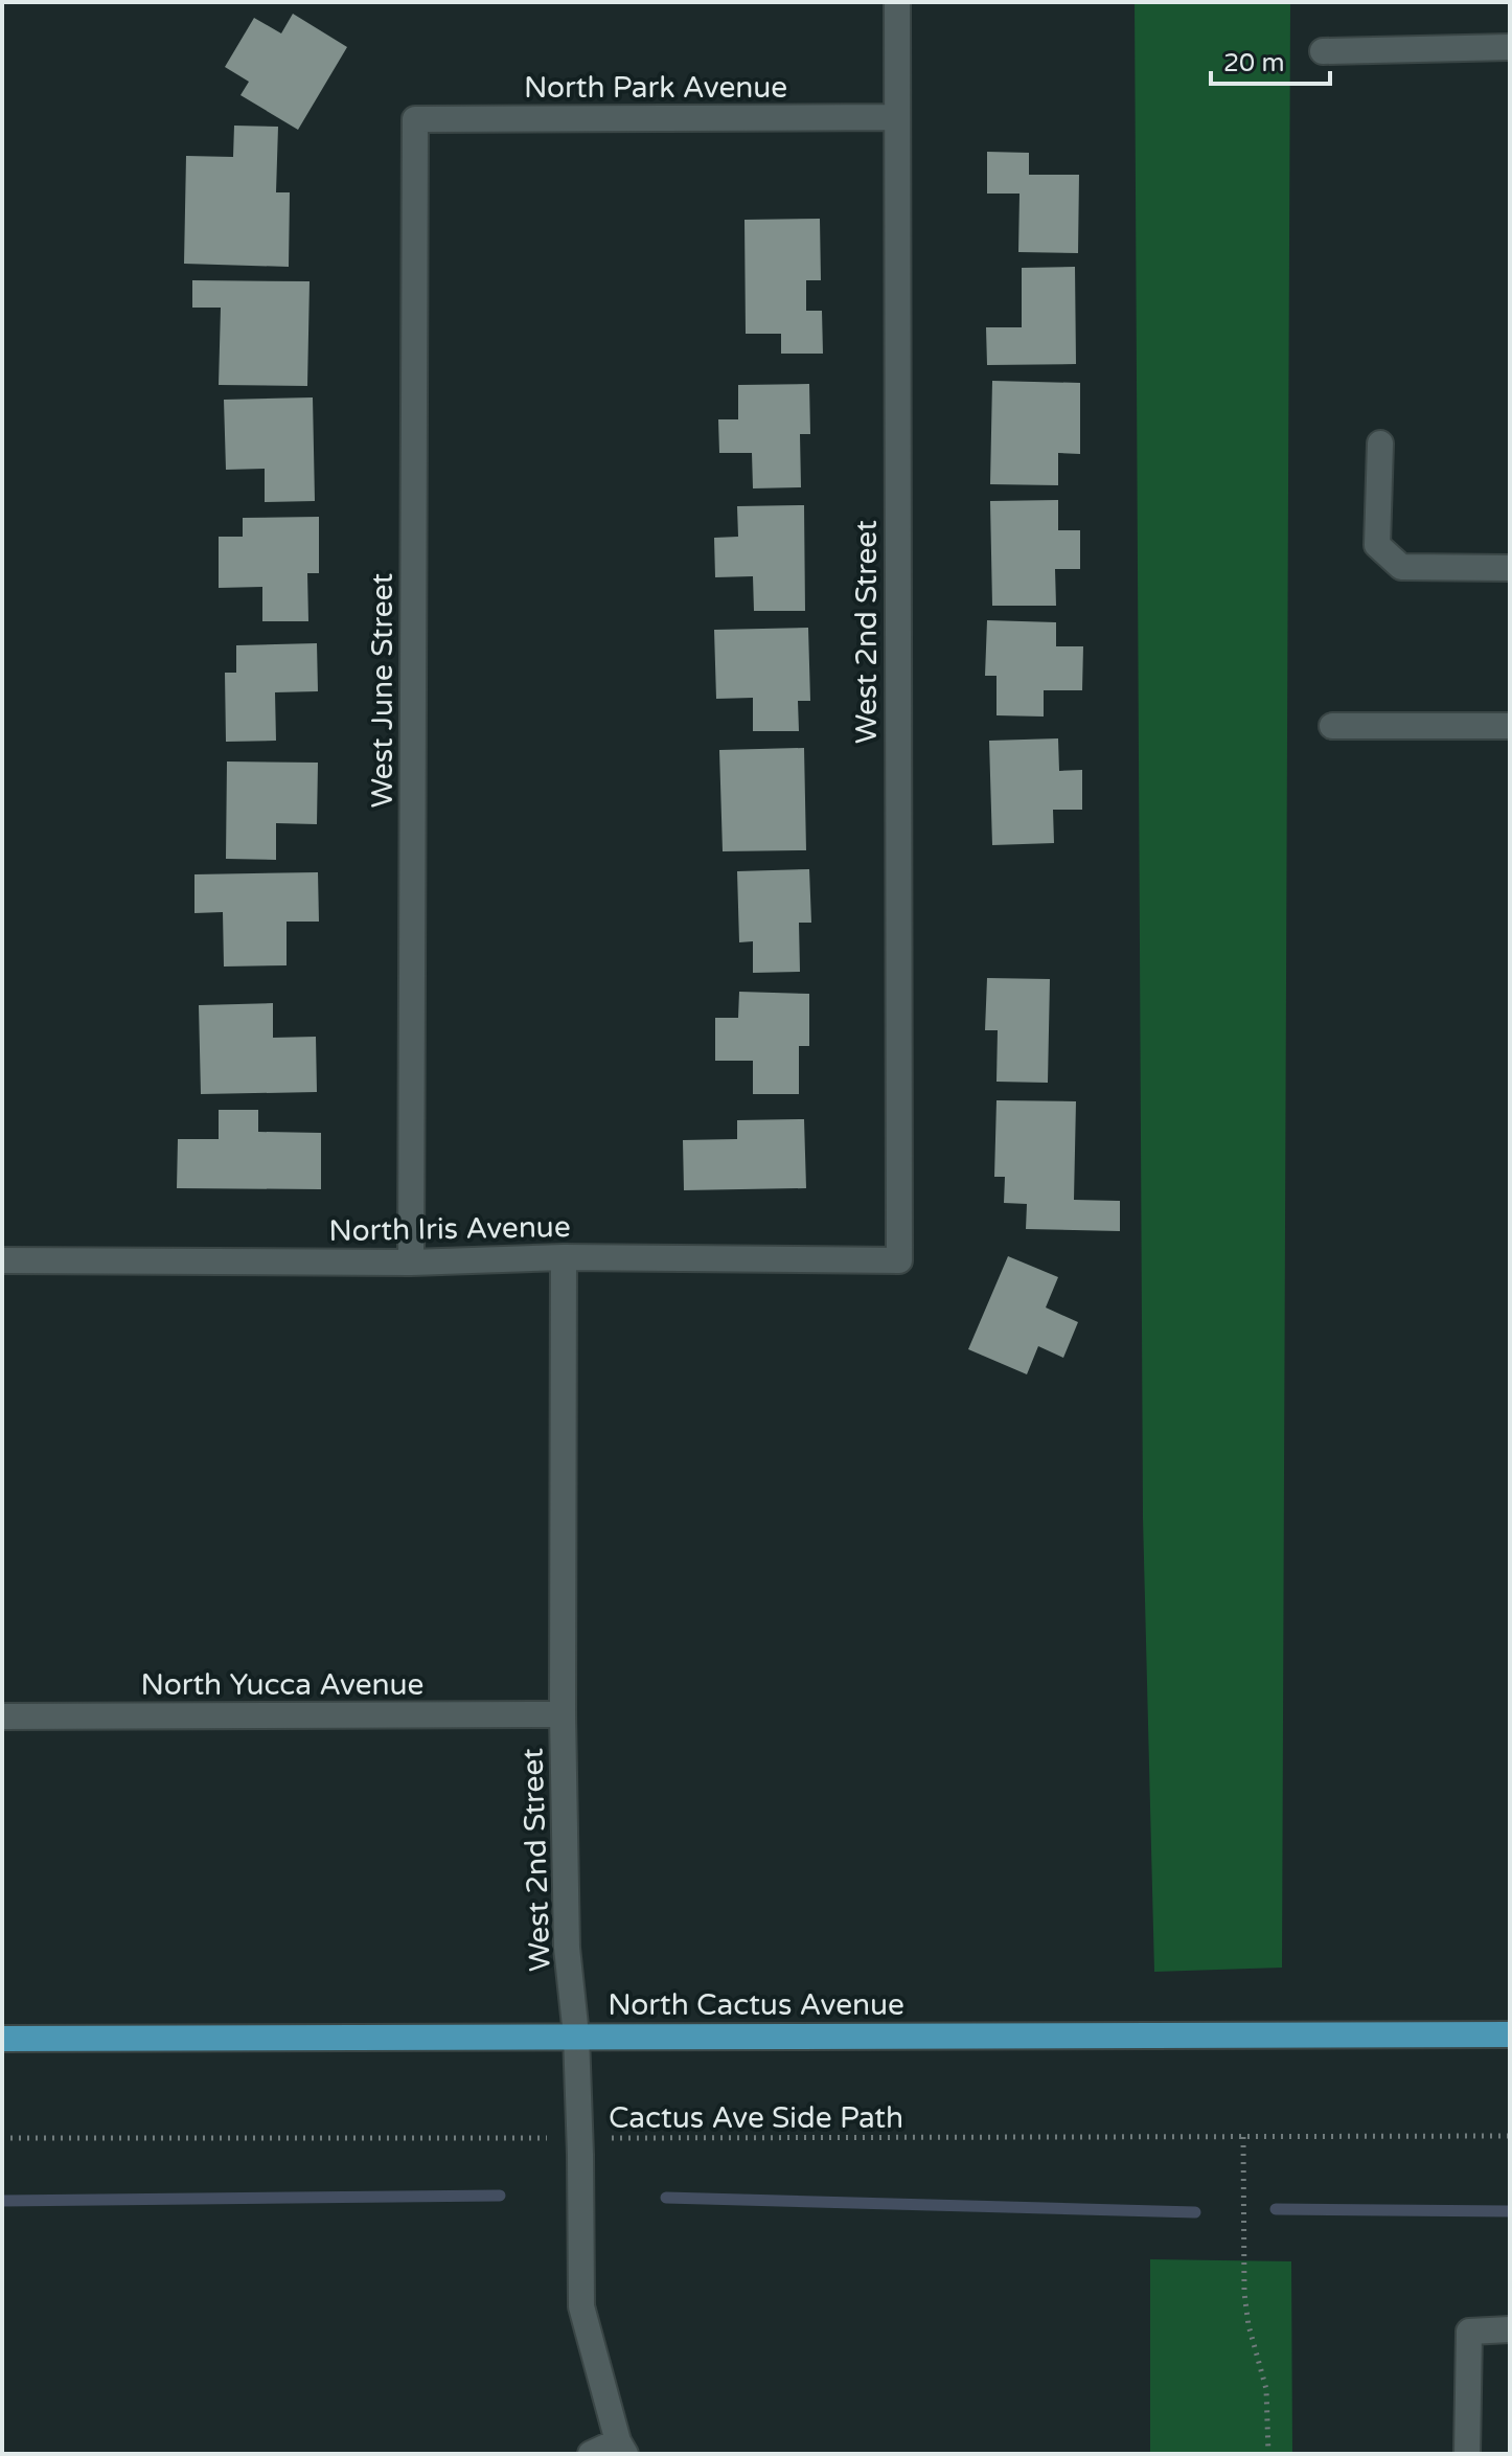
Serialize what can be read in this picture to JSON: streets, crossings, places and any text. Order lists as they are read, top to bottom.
{
  "streets": {
    "main road": ["North Cactus Avenue"],
    "street": [
      "North Park Avenue",
      "West 2nd Street",
      "West June Street",
      "North Iris Avenue",
      "North Yucca Avenue"
    ],
    "path": ["Cactus Ave Side Path"]
  },
  "crossings": [
    ["North Park Avenue", "West 2nd Street"],
    ["North Park Avenue", "West June Street"],
    ["West 2nd Street", "North Iris Avenue"],
    ["West 2nd Street", "North Yucca Avenue"],
    ["West 2nd Street", "North Cactus Avenue"],
    ["West 2nd Street", "Cactus Ave Side Path"],
    ["West June Street", "North Iris Avenue"]
  ],
  "scale_bar": "20 m"
}
